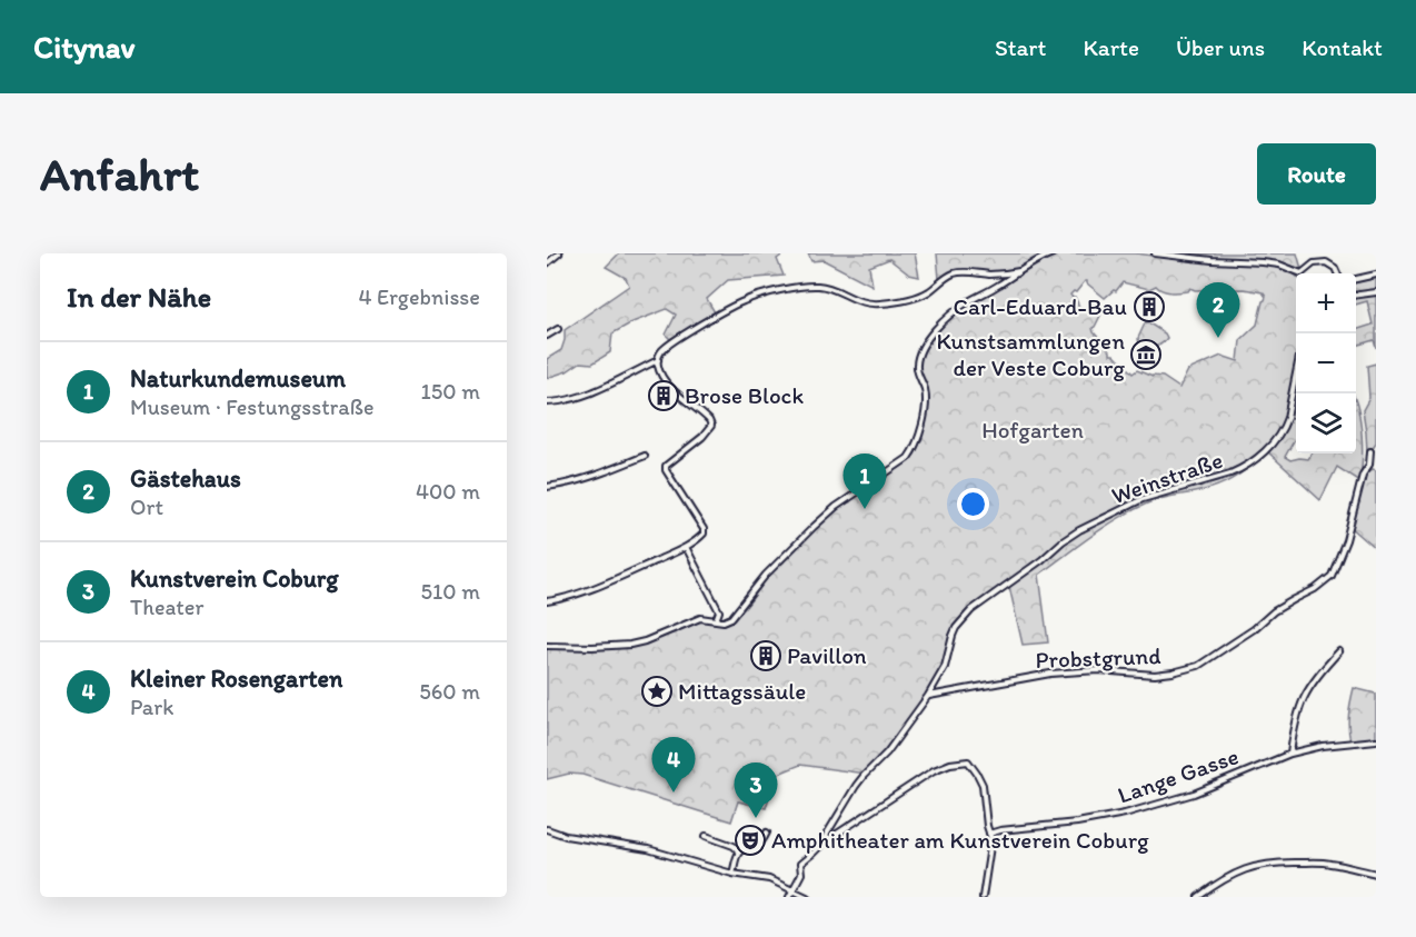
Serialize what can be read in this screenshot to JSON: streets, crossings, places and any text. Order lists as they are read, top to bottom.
{
  "streets": {
    "street": ["Weinstraße", "Probstgrund", "Lange Gasse"]
  },
  "crossings": [
    ["Weinstraße", "Probstgrund"]
  ],
  "parks": ["Hofgarten"],
  "places": {
    "building": ["Carl-Eduard-Bau", "Brose Block", "Pavillon"],
    "museum": ["Kunstsammlungen der Veste Coburg"],
    "place": ["Mittagssäule"],
    "theatre": ["Amphitheater am Kunstverein Coburg"]
  },
  "page": {
    "header": "Citynav",
    "nav": [
      "Start",
      "Karte",
      "Über uns",
      "Kontakt"
    ],
    "buttons": "Route",
    "title": "Anfahrt",
    "heading": ["In der Nähe", "4 Ergebnisse"],
    "map_buttons": ["+", "−"],
    "pins": [
      "2",
      "1",
      "4",
      "3"
    ],
    "list": [
      {
        "mark": "1",
        "name": "Naturkundemuseum",
        "note": "Museum · Festungsstraße",
        "value": "150 m"
      },
      {
        "mark": "2",
        "name": "Gästehaus",
        "note": "Ort",
        "value": "400 m"
      },
      {
        "mark": "3",
        "name": "Kunstverein Coburg",
        "note": "Theater",
        "value": "510 m"
      },
      {
        "mark": "4",
        "name": "Kleiner Rosengarten",
        "note": "Park",
        "value": "560 m"
      }
    ]
  }
}
